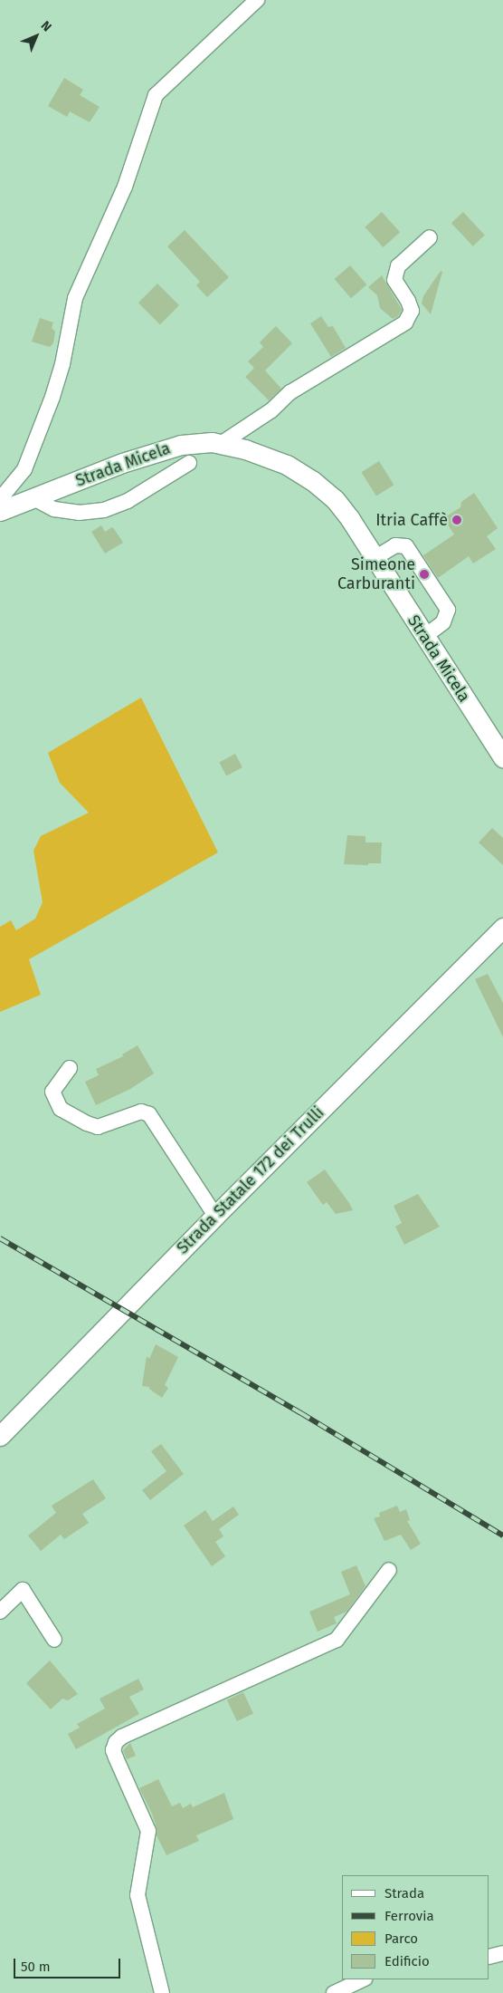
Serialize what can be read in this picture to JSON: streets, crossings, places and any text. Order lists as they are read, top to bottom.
{
  "streets": {
    "main road": ["Strada Micela", "Strada Statale 172 dei Trulli"]
  },
  "places": ["Itria Caffè", "Simeone Carburanti"],
  "legend": [
    "Strada",
    "Ferrovia",
    "Parco",
    "Edificio"
  ],
  "scale_bar": "50 m",
  "north": "top right"
}
